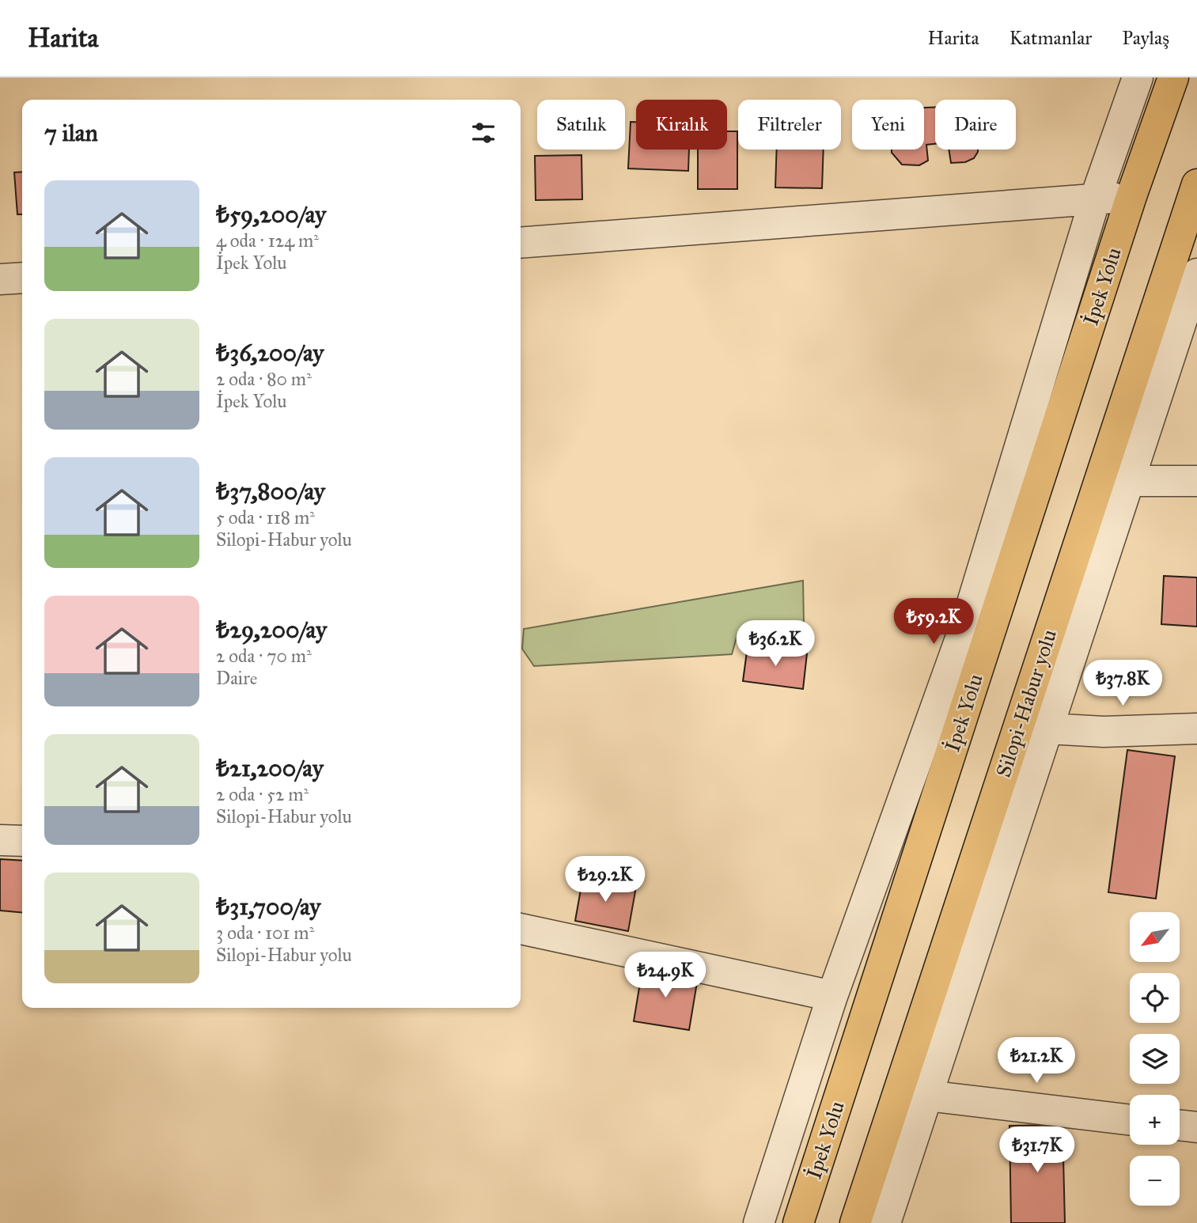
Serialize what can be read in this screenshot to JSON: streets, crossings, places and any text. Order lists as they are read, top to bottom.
{
  "streets": {
    "highway": ["İpek Yolu", "Silopi-Habur yolu"]
  },
  "north": "bottom left",
  "page": {
    "header": "Harita",
    "nav": ["Harita", "Katmanlar", "Paylaş"],
    "chip": [
      "Satılık",
      "Kiralık",
      "Filtreler",
      "Yeni",
      "Daire"
    ],
    "heading": "7 ilan",
    "list": [
      {
        "name": "₺59,200/ay",
        "note": "4 oda · 124 m² · İpek Yolu"
      },
      {
        "name": "₺36,200/ay",
        "note": "2 oda · 80 m² · İpek Yolu"
      },
      {
        "name": "₺37,800/ay",
        "note": "5 oda · 118 m² · Silopi-Habur yolu"
      },
      {
        "name": "₺29,200/ay",
        "note": "2 oda · 70 m² · Daire"
      },
      {
        "name": "₺21,200/ay",
        "note": "2 oda · 52 m² · Silopi-Habur yolu"
      },
      {
        "name": "₺31,700/ay",
        "note": "3 oda · 101 m² · Silopi-Habur yolu"
      }
    ],
    "price": [
      "₺59.2K",
      "₺36.2K",
      "₺37.8K",
      "₺29.2K",
      "₺24.9K",
      "₺21.2K",
      "₺31.7K"
    ],
    "map_buttons": ["+", "−"]
  }
}
